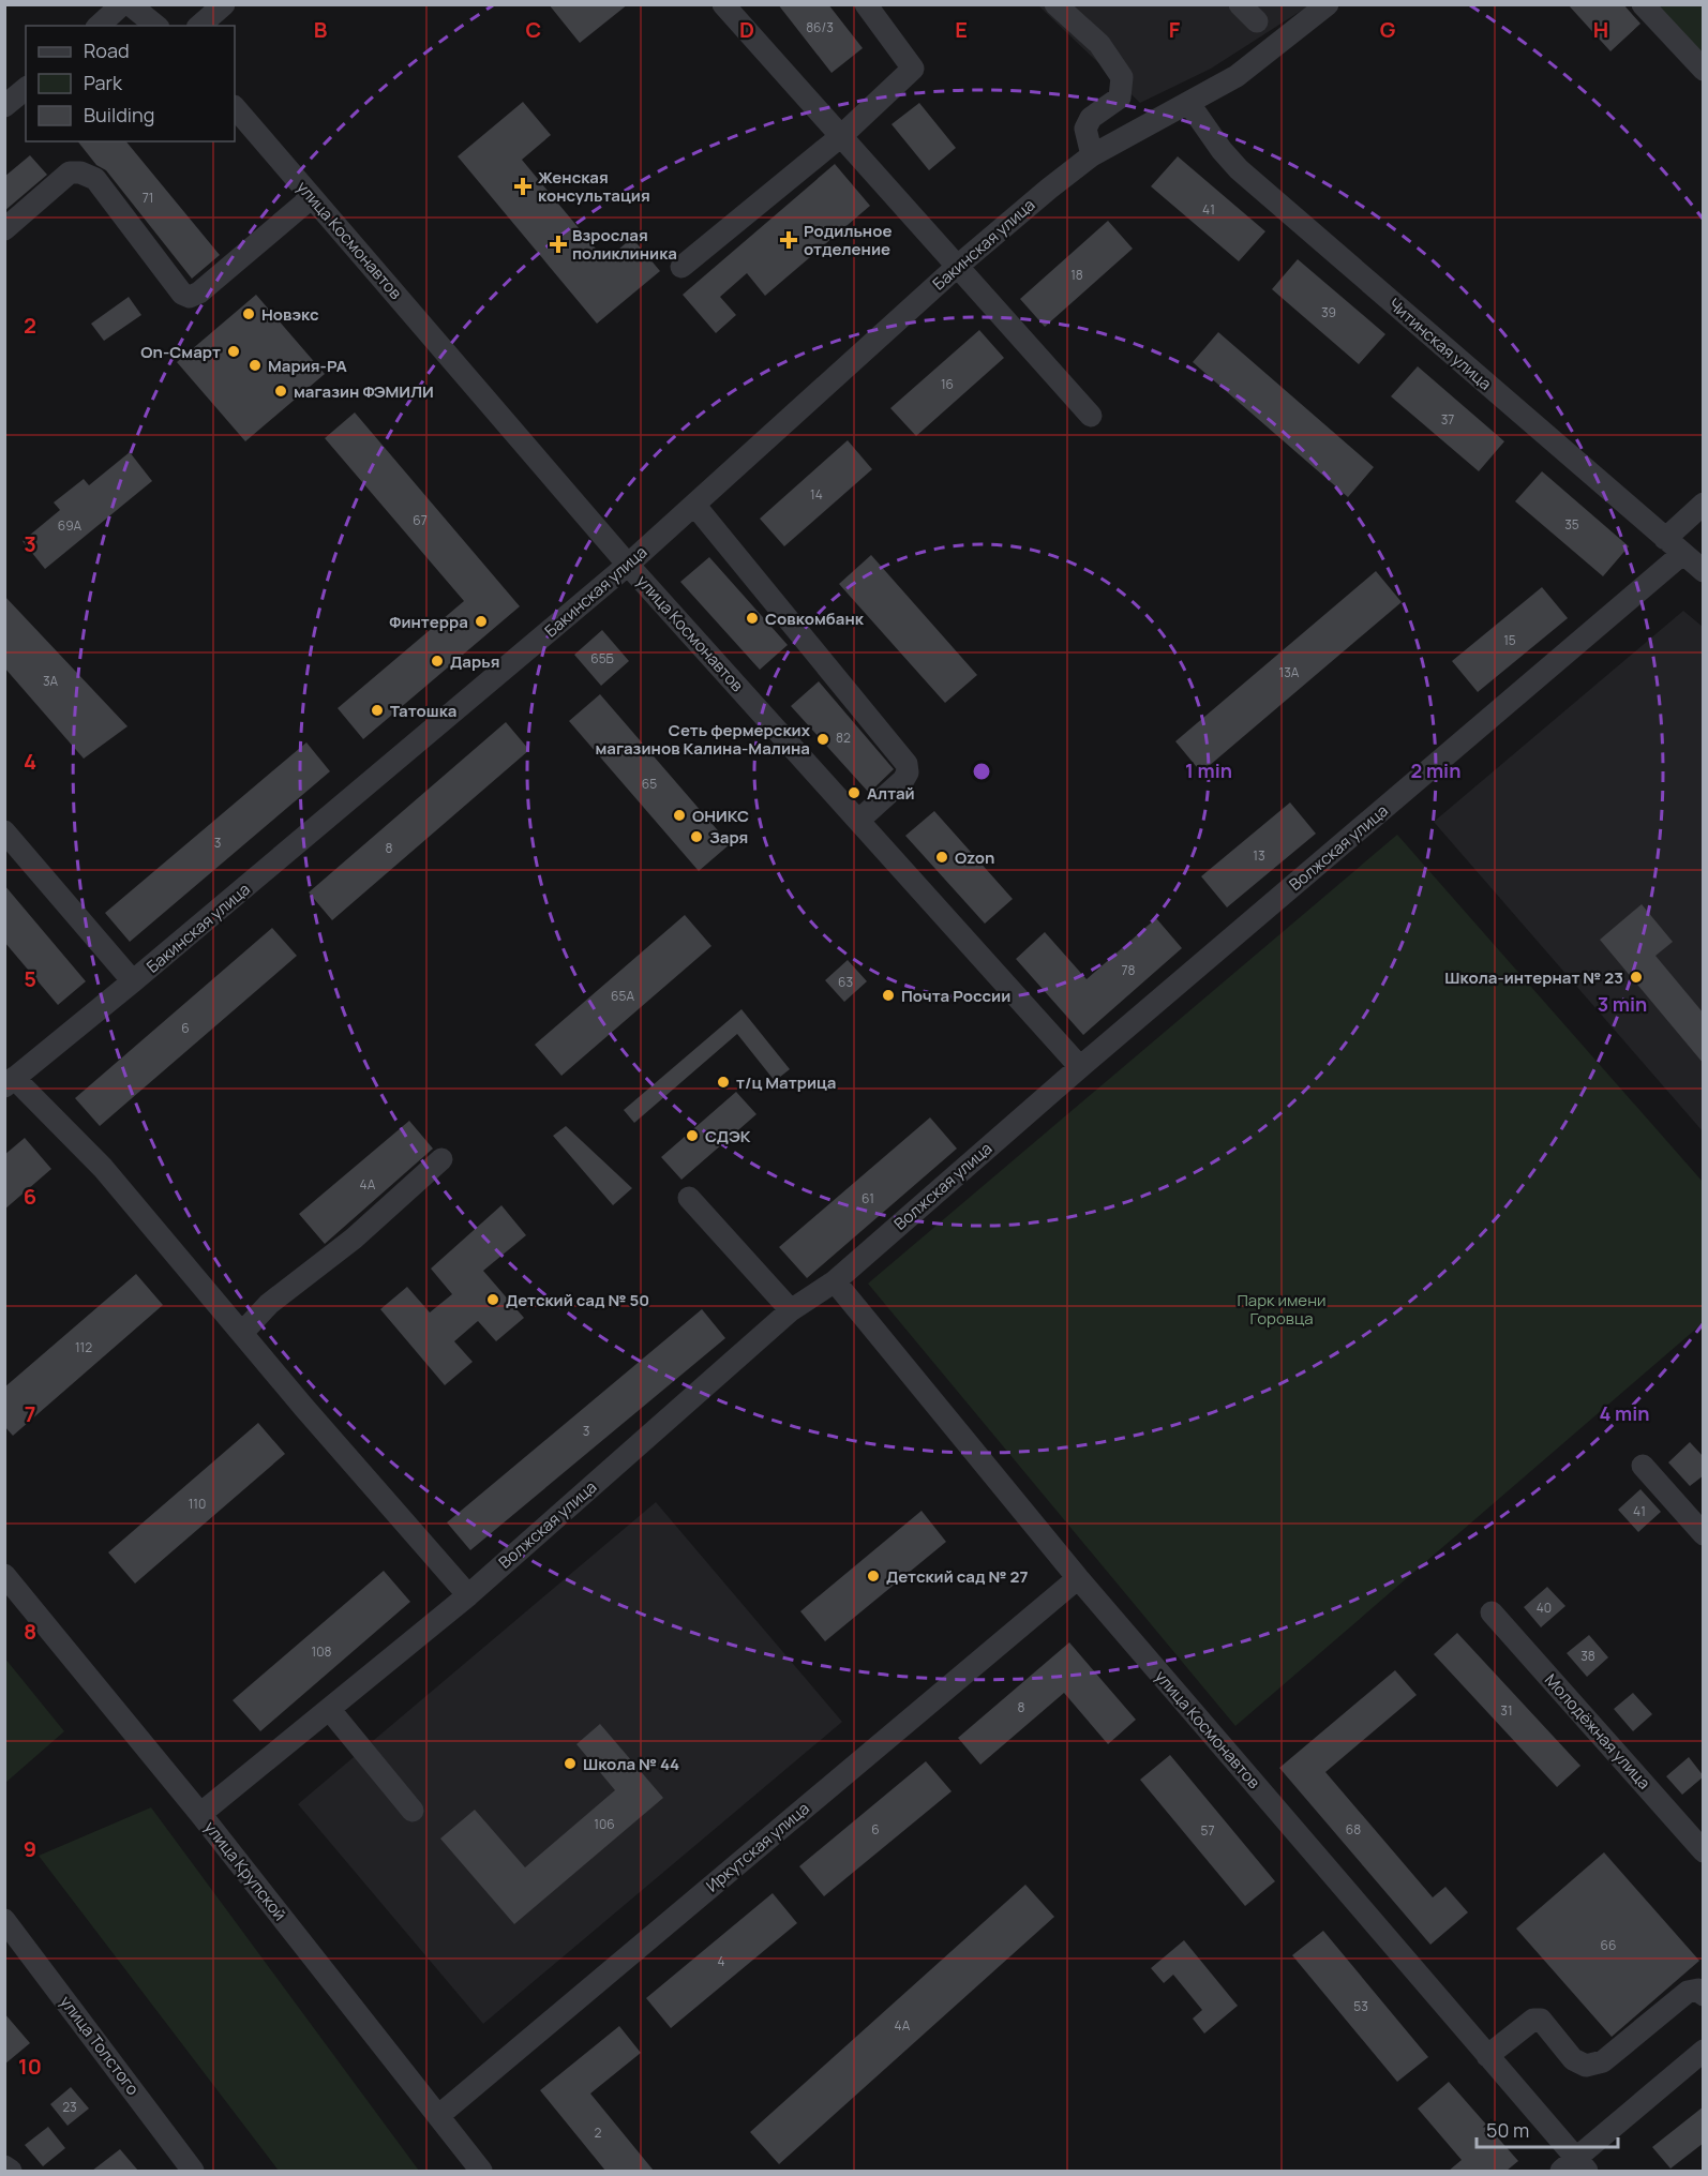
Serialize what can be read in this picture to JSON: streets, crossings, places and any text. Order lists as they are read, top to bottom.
{
  "streets": {
    "street": [
      "улица Космонавтов",
      "Бакинская улица",
      "Читинская улица",
      "Волжская улица",
      "Молодёжная улица",
      "Иркутская улица",
      "улица Крупской",
      "улица Толстого"
    ]
  },
  "crossings": [
    ["улица Космонавтов", "Бакинская улица"],
    ["улица Космонавтов", "Волжская улица"],
    ["улица Космонавтов", "Иркутская улица"],
    ["Бакинская улица", "Читинская улица"],
    ["Читинская улица", "Волжская улица"],
    ["Волжская улица", "улица Крупской"],
    ["Иркутская улица", "улица Крупской"]
  ],
  "parks": ["Парк имени Горовца"],
  "places": {
    "health": ["Женская консультация", "Родильное отделение", "Взрослая поликлиника"],
    "other": [
      "Новэкс",
      "On-Смарт",
      "Мария-РА",
      "магазин ФЭМИЛИ",
      "Совкомбанк",
      "Финтерра",
      "Дарья",
      "Татошка",
      "Сеть фермерских магазинов Калина-Малина",
      "Алтай",
      "ОНИКС",
      "Заря",
      "Ozon",
      "Школа-интернат № 23",
      "Почта России",
      "т/ц Матрица",
      "СДЭК",
      "Детский сад № 50",
      "Детский сад № 27",
      "Школа № 44"
    ]
  },
  "house_numbers": [
    "86/3",
    "71",
    "41",
    "18",
    "39",
    "16",
    "37",
    "14",
    "67",
    "35",
    "69А",
    "15",
    "65Б",
    "13А",
    "3А",
    "82",
    "65",
    "3",
    "8",
    "13",
    "78",
    "63",
    "65А",
    "6",
    "4А",
    "61",
    "112",
    "3",
    "110",
    "41",
    "40",
    "108",
    "38",
    "8",
    "31",
    "106",
    "6",
    "68",
    "57",
    "66",
    "4",
    "53",
    "4А",
    "23",
    "2"
  ],
  "legend": ["Road", "Park", "Building"],
  "scale_bar": "50 m",
  "grid": {
    "columns": [
      "B",
      "C",
      "D",
      "E",
      "F",
      "G",
      "H"
    ],
    "rows": [
      "2",
      "3",
      "4",
      "5",
      "6",
      "7",
      "8",
      "9",
      "10"
    ]
  },
  "rings": [
    "1 min",
    "2 min",
    "3 min",
    "4 min"
  ]
}
